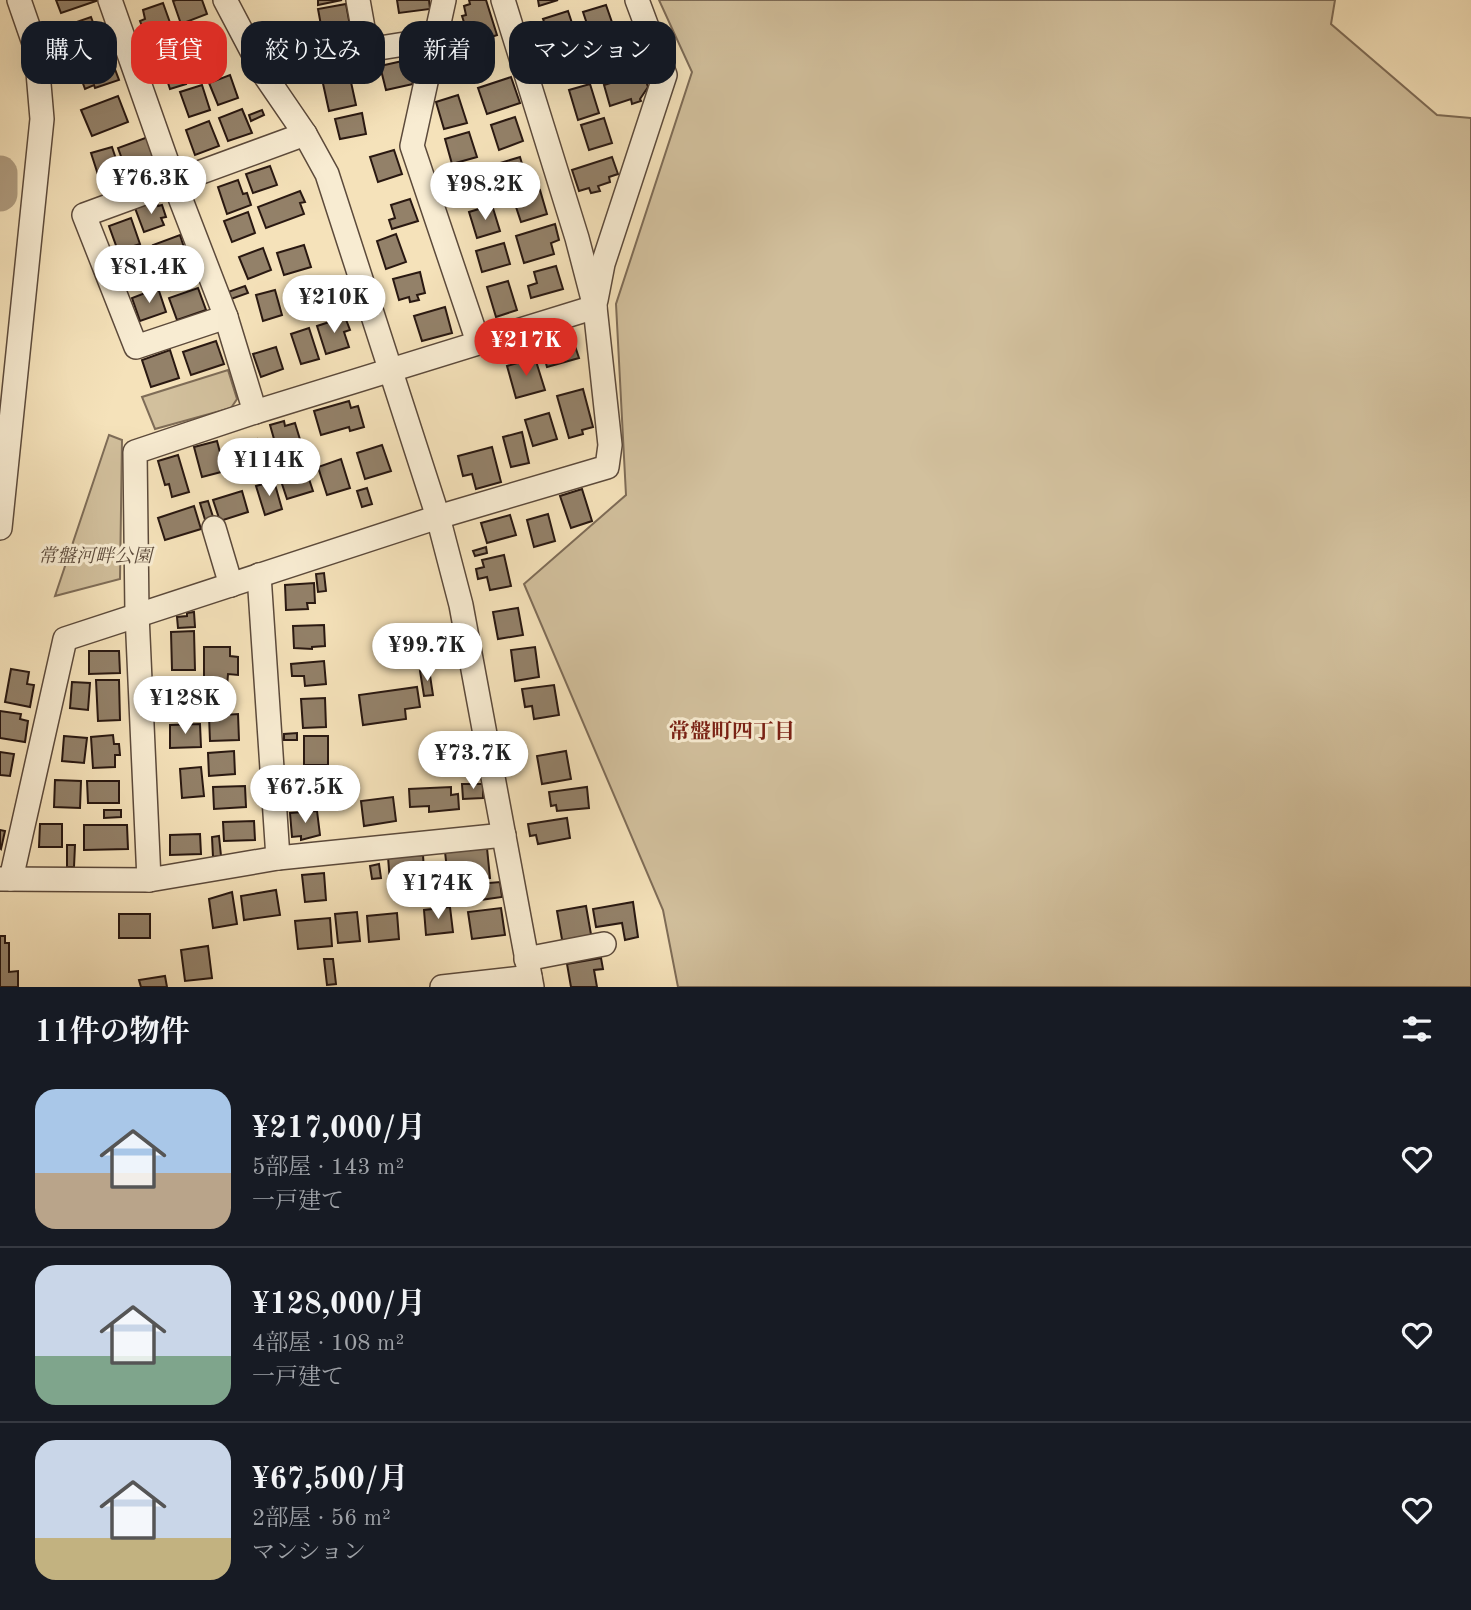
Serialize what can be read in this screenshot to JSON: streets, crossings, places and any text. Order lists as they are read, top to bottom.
{
  "districts": ["常盤町四丁目"],
  "parks": ["常盤河畔公園"],
  "page": {
    "chip": [
      "購入",
      "賃貸",
      "絞り込み",
      "新着",
      "マンション"
    ],
    "price": [
      "¥76.3K",
      "¥98.2K",
      "¥81.4K",
      "¥210K",
      "¥217K",
      "¥114K",
      "¥99.7K",
      "¥128K",
      "¥73.7K",
      "¥67.5K",
      "¥174K"
    ],
    "heading": "11件の物件",
    "list": [
      {
        "name": "¥217,000/月",
        "note": "5部屋 · 143 m² · 一戸建て"
      },
      {
        "name": "¥128,000/月",
        "note": "4部屋 · 108 m² · 一戸建て"
      },
      {
        "name": "¥67,500/月",
        "note": "2部屋 · 56 m² · マンション"
      }
    ]
  }
}
